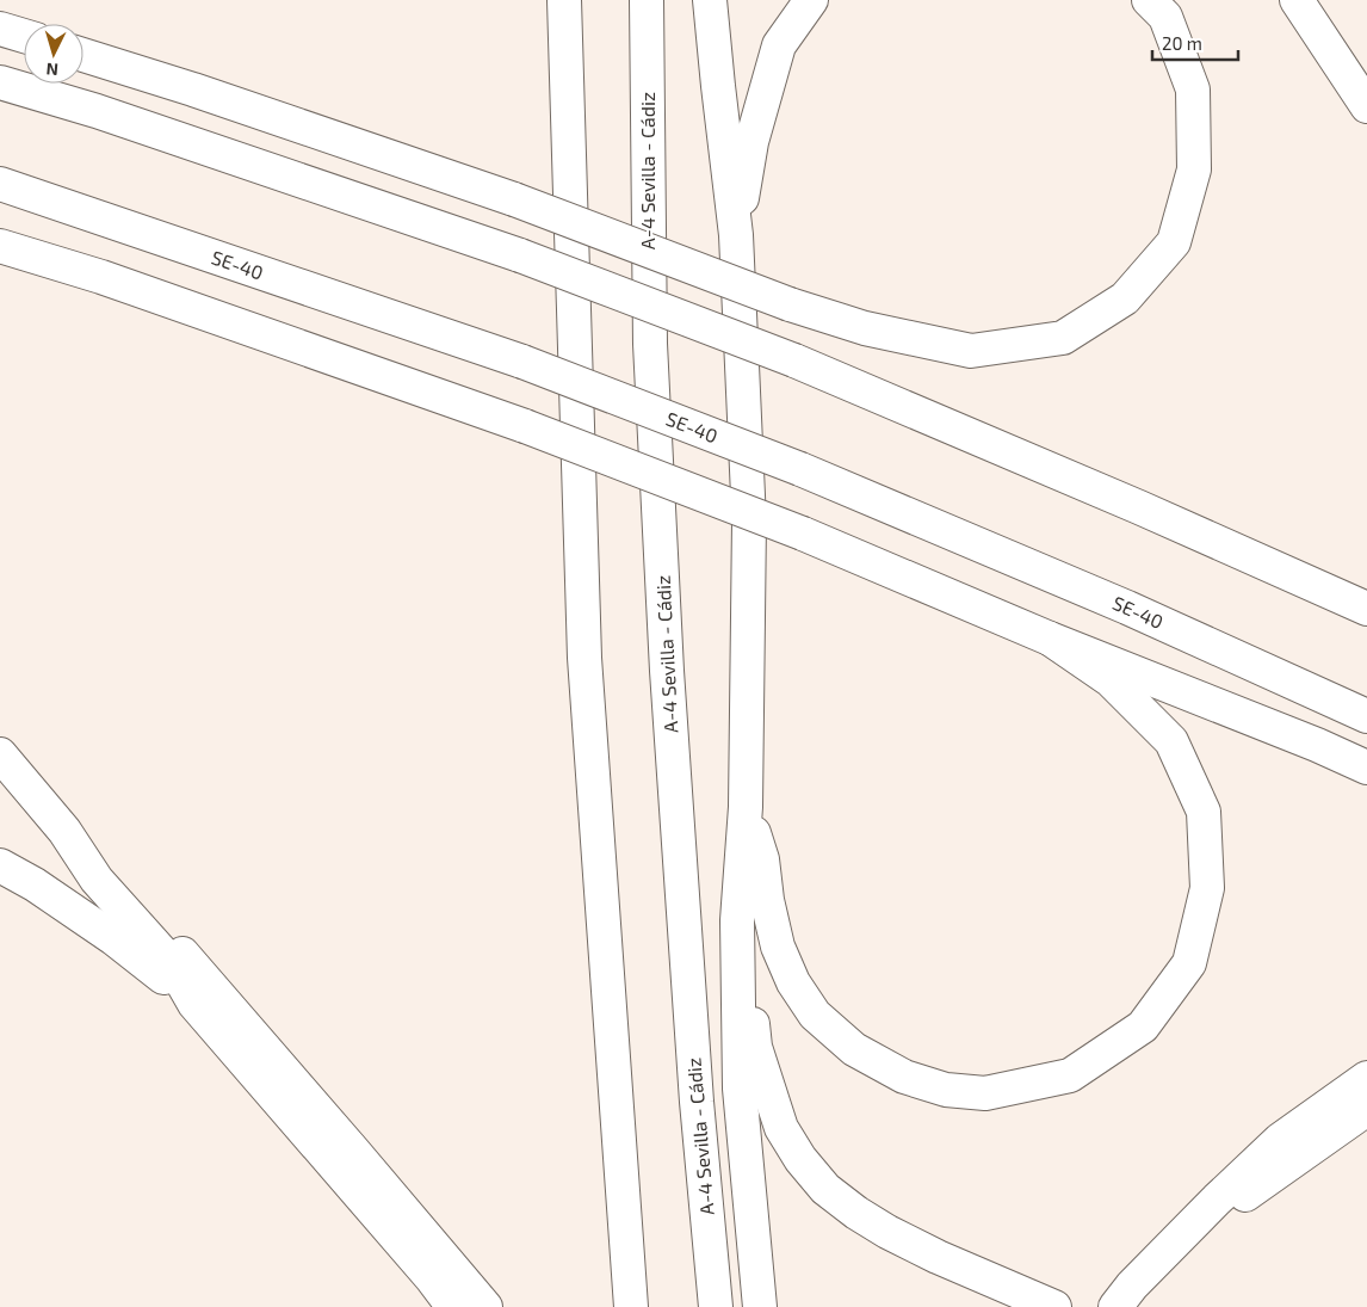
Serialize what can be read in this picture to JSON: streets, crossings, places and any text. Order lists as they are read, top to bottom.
{
  "streets": {
    "highway": ["A-4 Sevilla - Cádiz", "SE-40"]
  },
  "scale_bar": "20 m",
  "north": "bottom"
}
